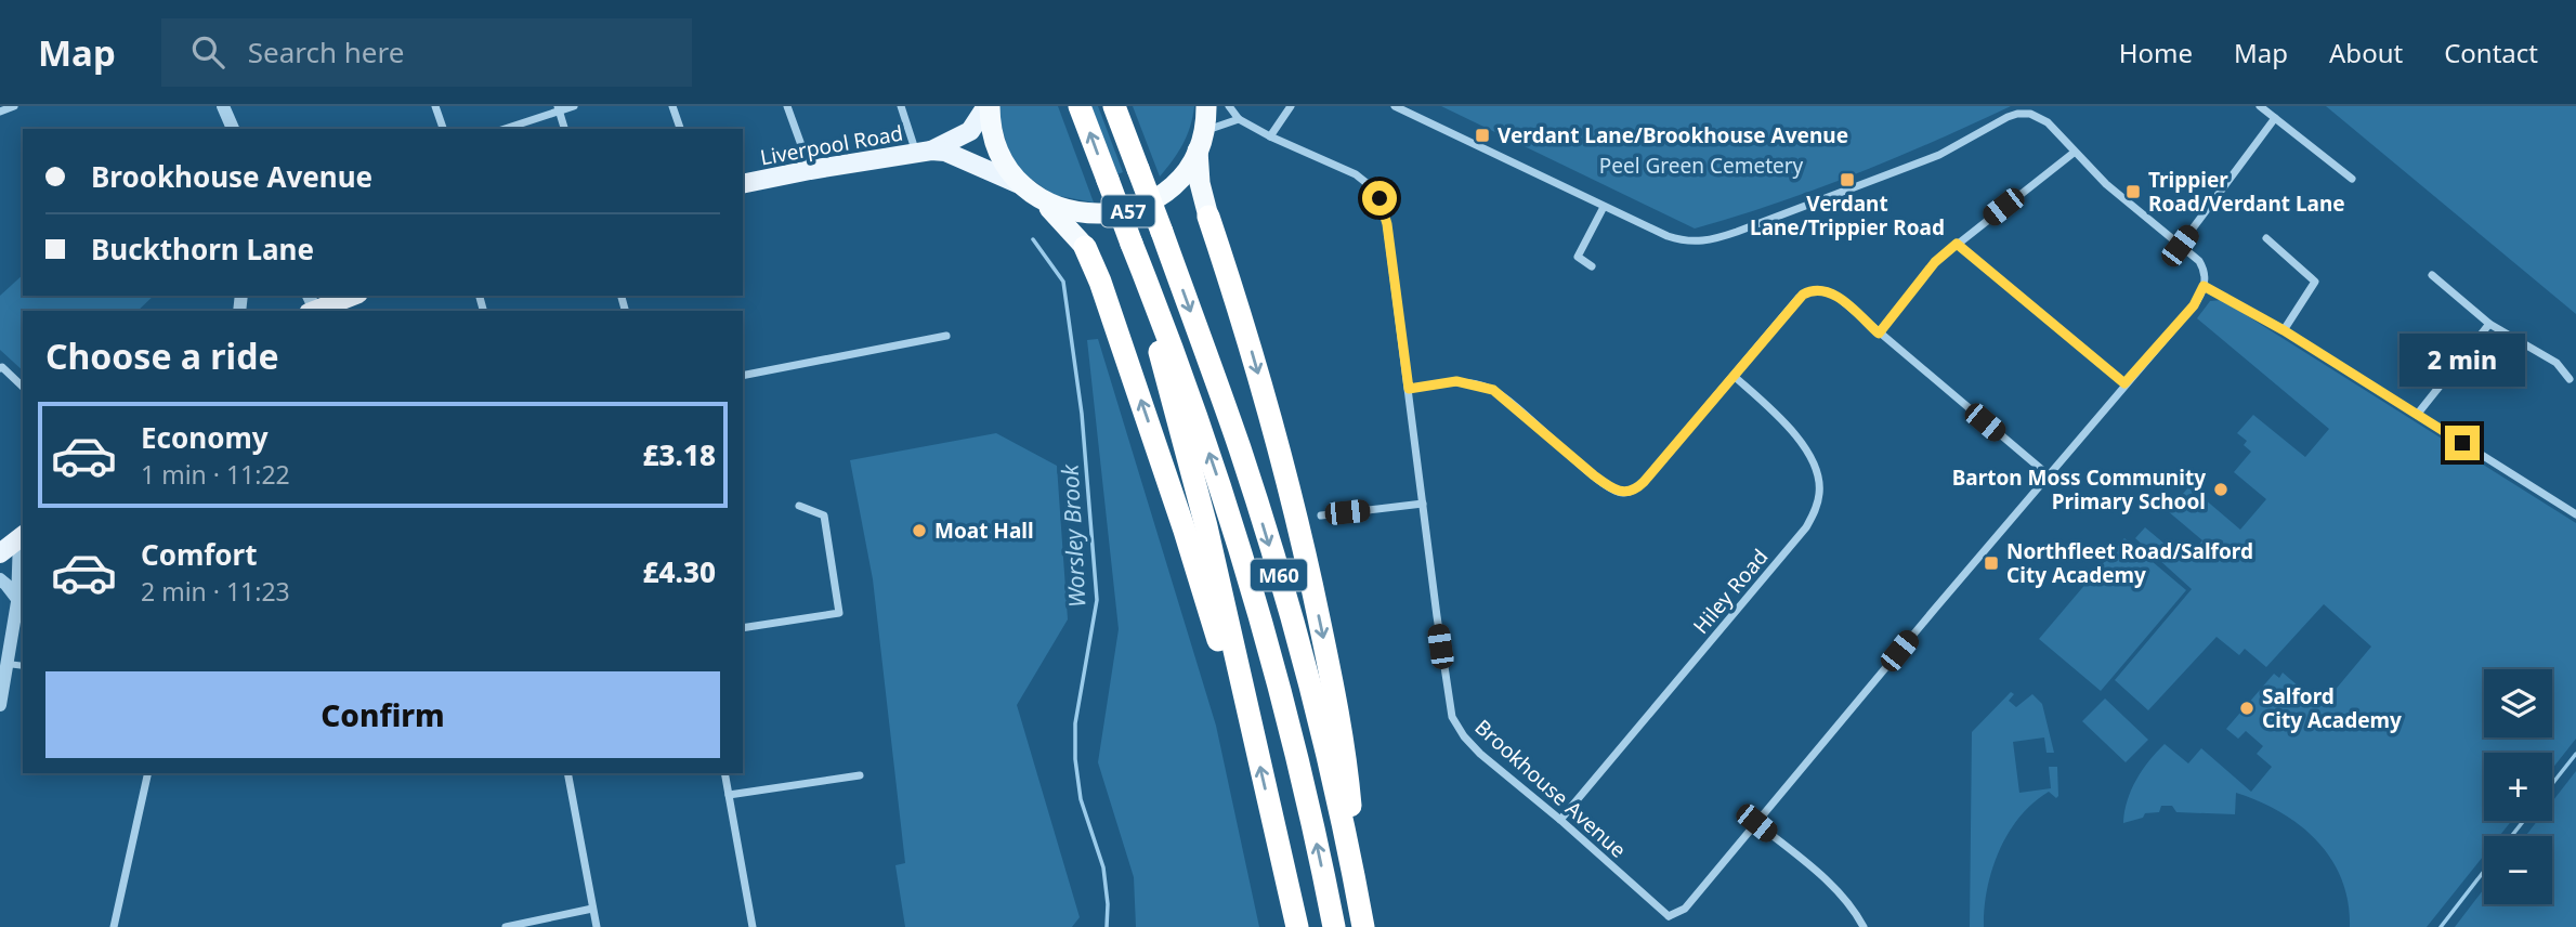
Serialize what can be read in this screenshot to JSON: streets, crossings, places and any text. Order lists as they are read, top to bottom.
{
  "streets": {
    "highway": ["A57", "M60"],
    "main road": ["Liverpool Road"],
    "street": ["Hiley Road", "Brookhouse Avenue"]
  },
  "crossings": [
    ["Liverpool Road", "A57"],
    ["Hiley Road", "Brookhouse Avenue"]
  ],
  "water": ["Worsley Brook"],
  "parks": ["Peel Green Cemetery"],
  "places": {
    "transit": [
      "Verdant Lane/Brookhouse Avenue",
      "Verdant Lane/Trippier Road",
      "Trippier Road/Verdant Lane",
      "Northfleet Road/Salford City Academy"
    ],
    "other": ["Barton Moss Community Primary School", "Moat Hall", "Salford City Academy"]
  },
  "page": {
    "header": "Map",
    "search": "Search here",
    "nav": [
      "Home",
      "Map",
      "About",
      "Contact"
    ],
    "banner": ["Brookhouse Avenue", "Buckthorn Lane"],
    "heading": "Choose a ride",
    "bubble": "2 min",
    "list": [
      {
        "name": "Economy",
        "note": "1 min · 11:22",
        "value": "£3.18"
      },
      {
        "name": "Comfort",
        "note": "2 min · 11:23",
        "value": "£4.30"
      }
    ],
    "buttons": "Confirm",
    "map_buttons": ["+", "−"]
  }
}
